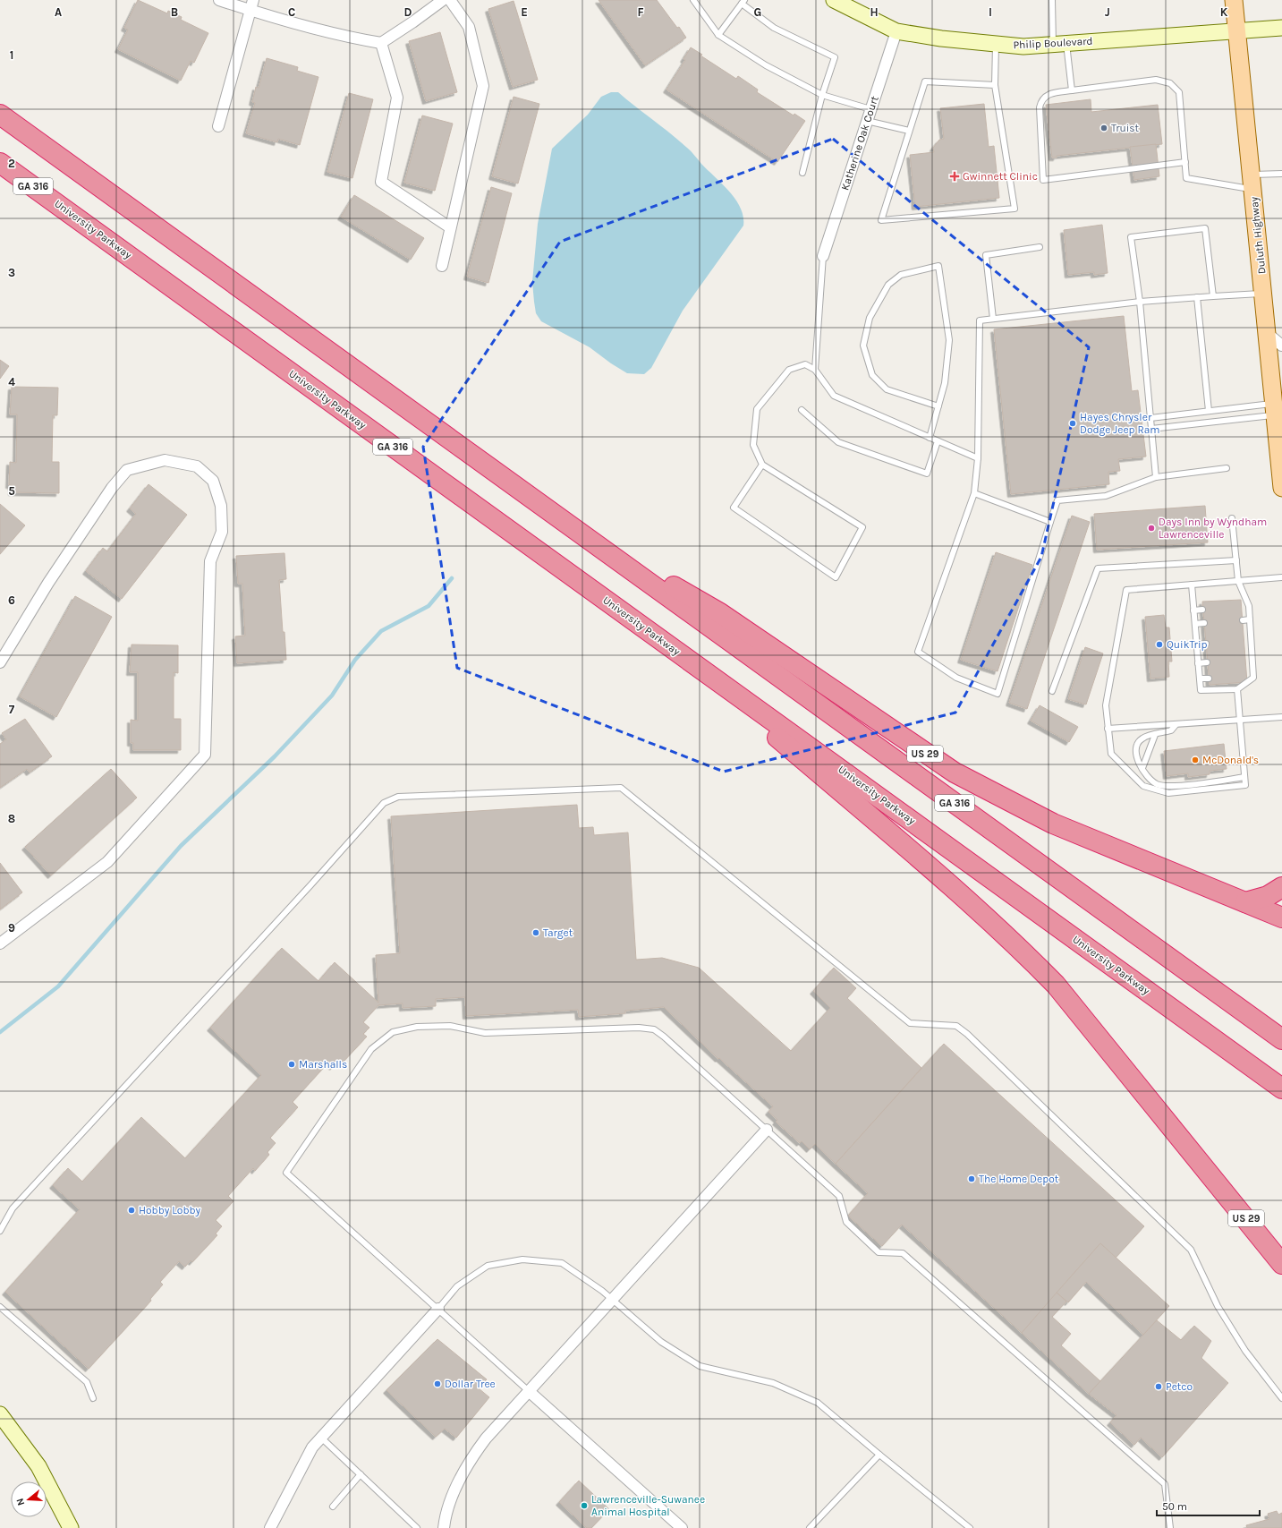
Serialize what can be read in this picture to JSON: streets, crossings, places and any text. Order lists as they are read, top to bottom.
{
  "streets": {
    "highway": ["GA 316", "University Parkway", "US 29"],
    "main road": ["Duluth Highway"],
    "street": ["Philip Boulevard", "Katherine Oak Court"]
  },
  "crossings": [
    ["Philip Boulevard", "Katherine Oak Court"],
    ["Philip Boulevard", "Duluth Highway"],
    ["GA 316", "US 29"],
    ["University Parkway", "US 29"]
  ],
  "places": {
    "other": [
      "Truist",
      "Hayes Chrysler Dodge Jeep Ram",
      "Days Inn by Wyndham Lawrenceville",
      "QuikTrip",
      "McDonald's",
      "Target",
      "Marshalls",
      "The Home Depot",
      "Hobby Lobby",
      "Dollar Tree",
      "Petco",
      "Lawrenceville-Suwanee Animal Hospital"
    ],
    "health": ["Gwinnett Clinic"]
  },
  "scale_bar": "50 m",
  "north": "left",
  "grid": {
    "columns": [
      "A",
      "B",
      "C",
      "D",
      "E",
      "F",
      "G",
      "H",
      "I",
      "J",
      "K"
    ],
    "rows": [
      "1",
      "2",
      "3",
      "4",
      "5",
      "6",
      "7",
      "8",
      "9"
    ]
  }
}
